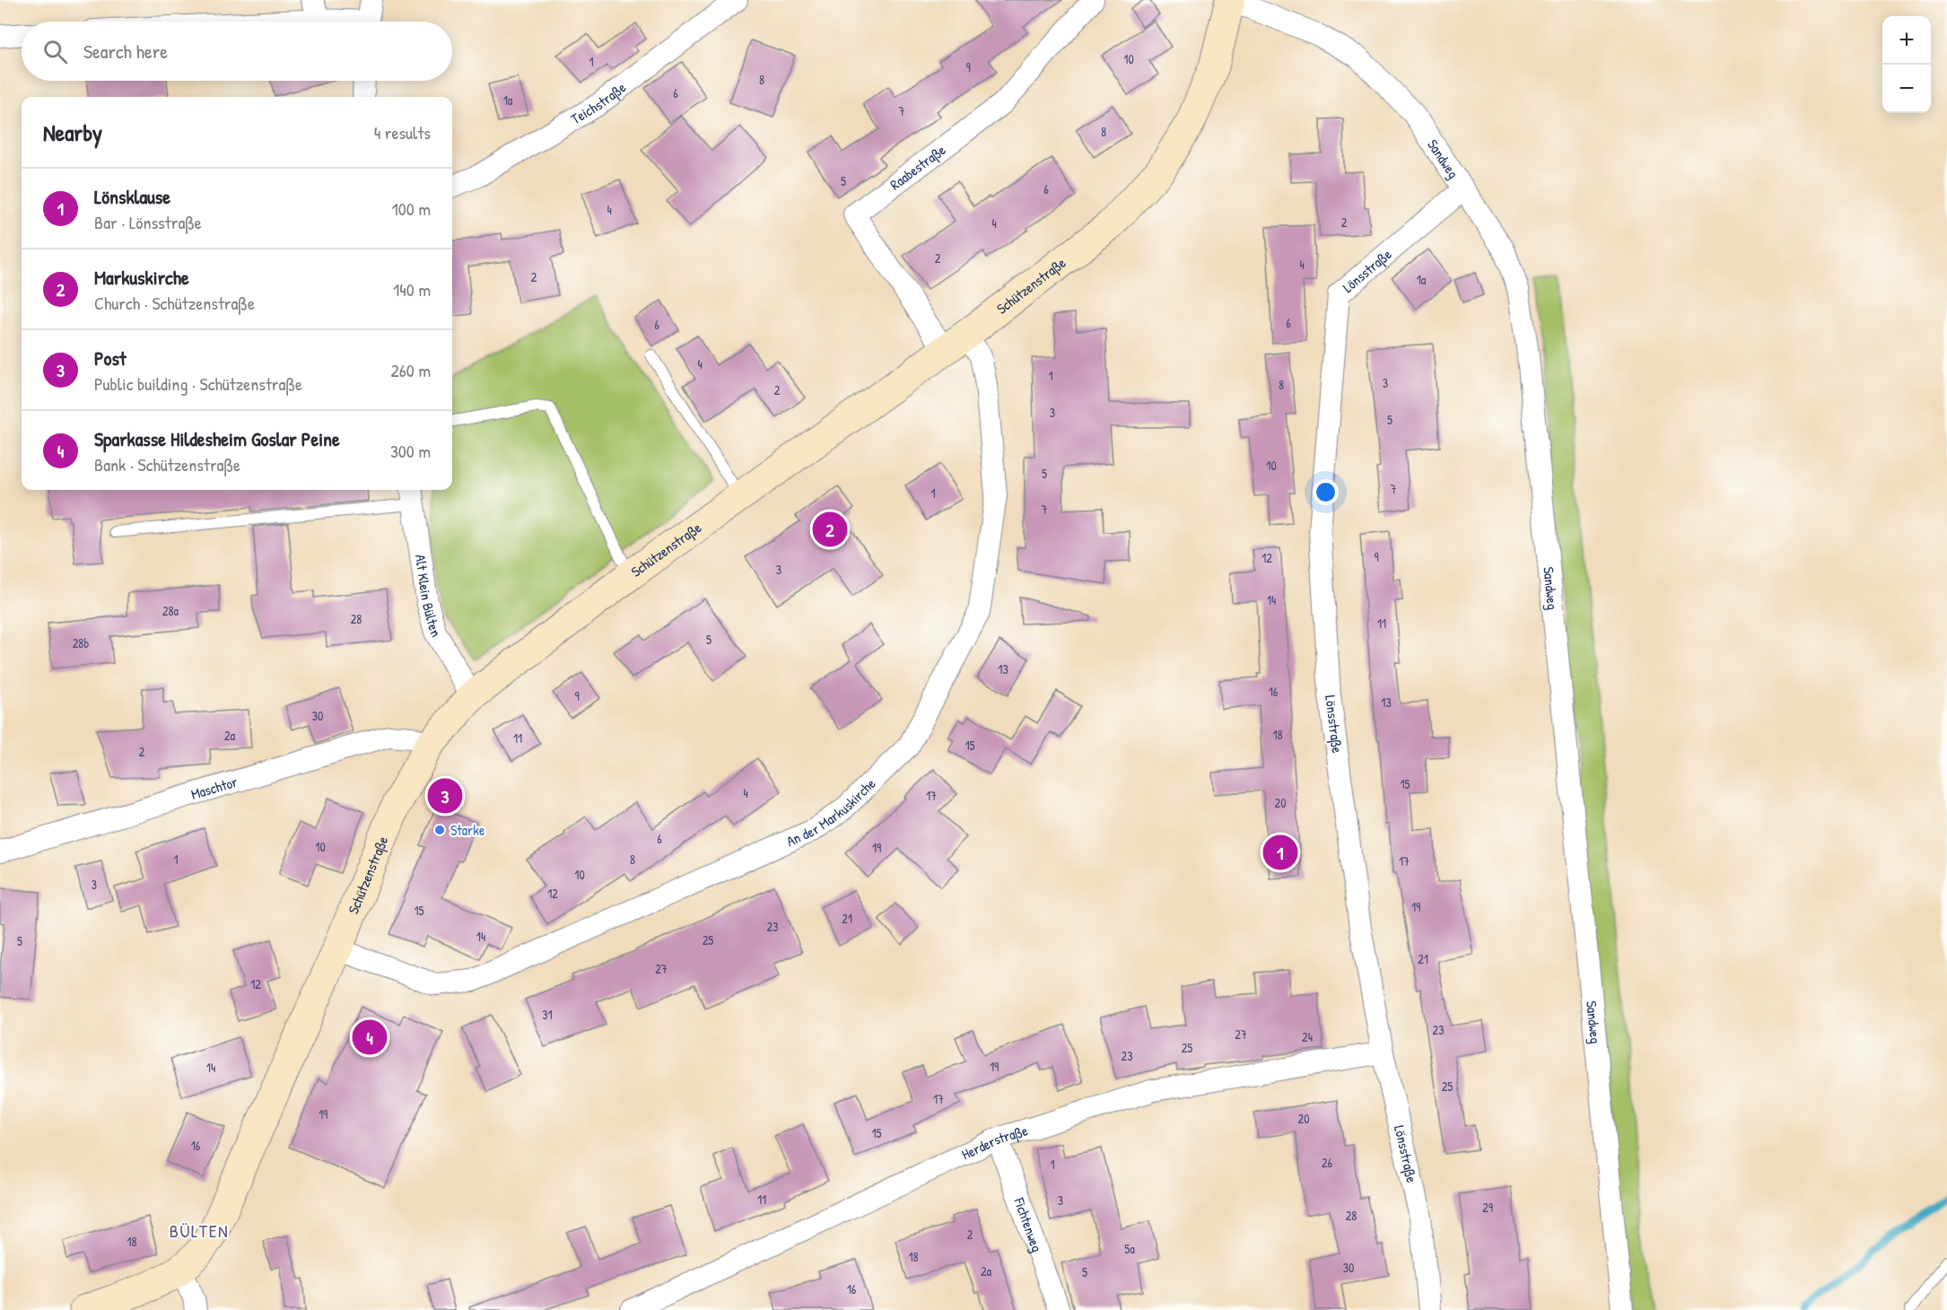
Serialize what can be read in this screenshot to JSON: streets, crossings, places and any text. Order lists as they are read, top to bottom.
{
  "streets": {
    "street": [
      "Teichstraße",
      "Sandweg",
      "Raabestraße",
      "Lönsstraße",
      "Schützenstraße",
      "Alt Klein Bülten",
      "Maschtor",
      "An der Markuskirche",
      "Herderstraße",
      "Fichtenweg"
    ]
  },
  "crossings": [
    ["Sandweg", "Lönsstraße"],
    ["Sandweg", "Schützenstraße"],
    ["Raabestraße", "Schützenstraße"],
    ["Raabestraße", "An der Markuskirche"],
    ["Lönsstraße", "Herderstraße"],
    ["Schützenstraße", "Alt Klein Bülten"],
    ["Schützenstraße", "Maschtor"],
    ["Schützenstraße", "An der Markuskirche"],
    ["Herderstraße", "Fichtenweg"]
  ],
  "districts": ["BÜLTEN"],
  "places": ["Starke"],
  "house_numbers": [
    "10",
    "1",
    "9",
    "8",
    "6",
    "1a",
    "7",
    "8",
    "5",
    "6",
    "4",
    "2",
    "4",
    "2",
    "4",
    "2",
    "1a",
    "6",
    "6",
    "4",
    "1",
    "3",
    "8",
    "2",
    "3",
    "5",
    "10",
    "5",
    "7",
    "1",
    "7",
    "9",
    "12",
    "3",
    "14",
    "28a",
    "28",
    "11",
    "5",
    "28b",
    "13",
    "16",
    "9",
    "13",
    "30",
    "18",
    "2a",
    "11",
    "15",
    "2",
    "15",
    "4",
    "17",
    "20",
    "6",
    "10",
    "19",
    "1",
    "8",
    "17",
    "10",
    "3",
    "12",
    "19",
    "15",
    "21",
    "23",
    "14",
    "25",
    "5",
    "21",
    "27",
    "12",
    "31",
    "23",
    "27",
    "24",
    "25",
    "23",
    "19",
    "14",
    "25",
    "17",
    "19",
    "20",
    "15",
    "16",
    "26",
    "1",
    "11",
    "3",
    "29",
    "28",
    "2",
    "18",
    "5a",
    "18",
    "30",
    "2a",
    "5",
    "16"
  ],
  "page": {
    "map_buttons": ["+", "−"],
    "search": "Search here",
    "heading": ["Nearby", "4 results"],
    "list": [
      {
        "mark": "1",
        "name": "Lönsklause",
        "note": "Bar · Lönsstraße",
        "value": "100 m"
      },
      {
        "mark": "2",
        "name": "Markuskirche",
        "note": "Church · Schützenstraße",
        "value": "140 m"
      },
      {
        "mark": "3",
        "name": "Post",
        "note": "Public building · Schützenstraße",
        "value": "260 m"
      },
      {
        "mark": "4",
        "name": "Sparkasse Hildesheim Goslar Peine",
        "note": "Bank · Schützenstraße",
        "value": "300 m"
      }
    ],
    "pins": [
      "2",
      "3",
      "1",
      "4"
    ]
  }
}
